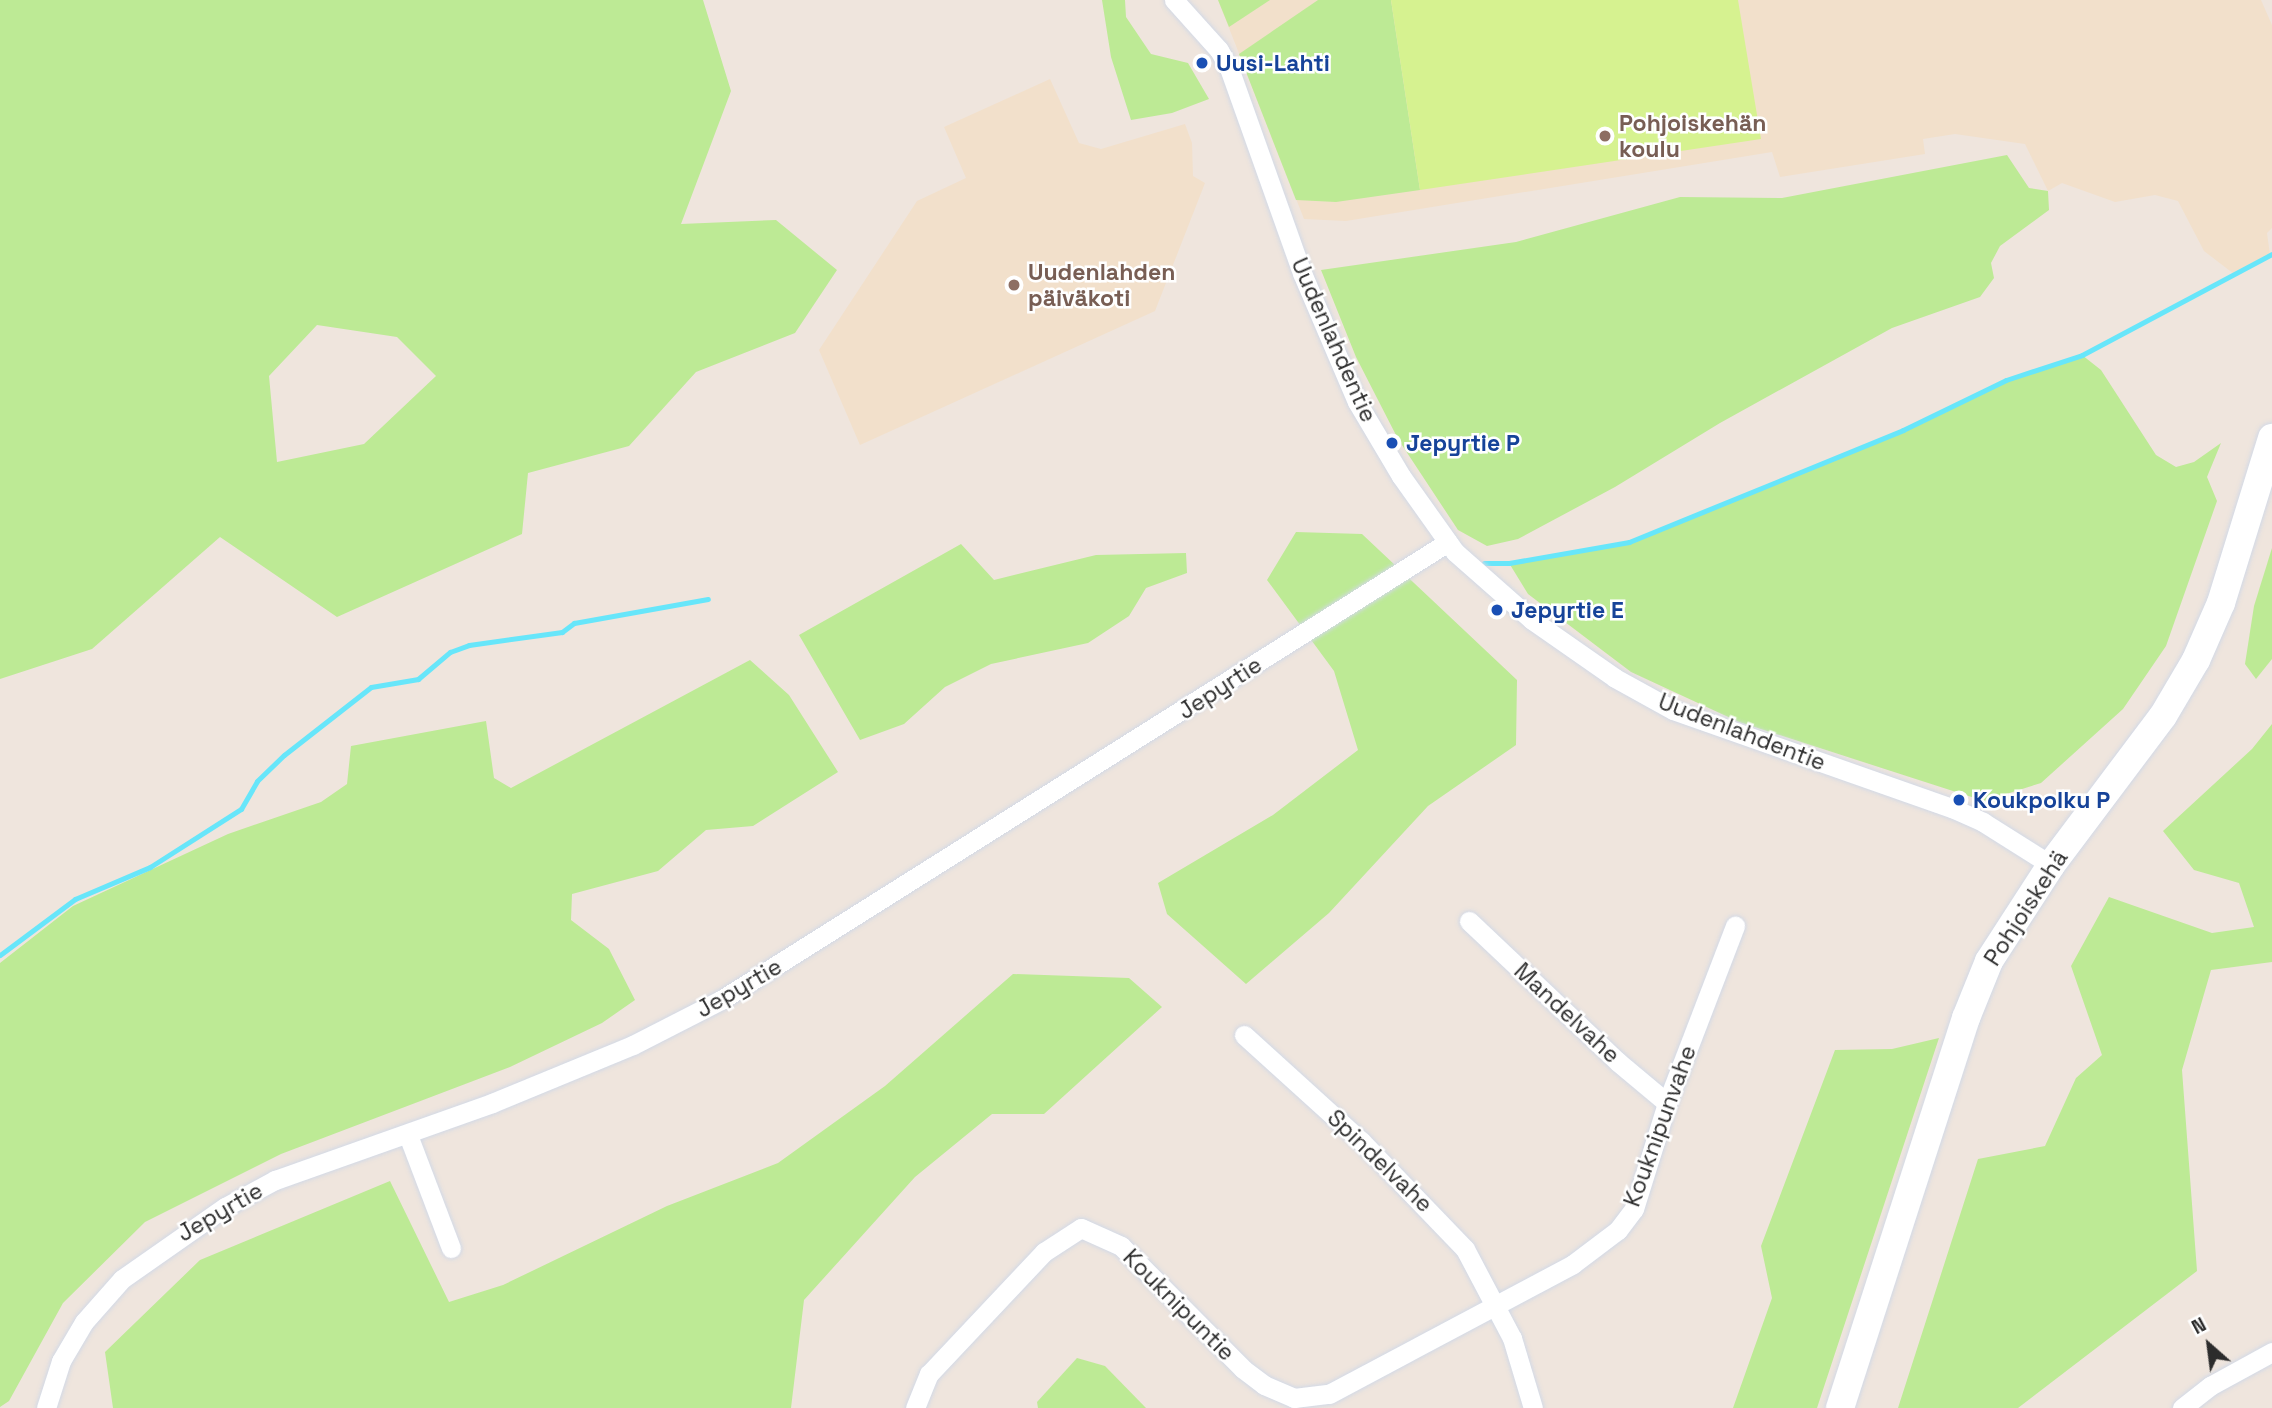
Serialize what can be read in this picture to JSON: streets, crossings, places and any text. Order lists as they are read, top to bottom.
{
  "streets": {
    "main road": ["Pohjoiskehä"],
    "street": [
      "Uudenlahdentie",
      "Jepyrtie",
      "Mandelvahe",
      "Kouknipunvahe",
      "Spindelvahe",
      "Kouknipuntie"
    ]
  },
  "crossings": [
    ["Uudenlahdentie", "Jepyrtie"],
    ["Uudenlahdentie", "Pohjoiskehä"],
    ["Mandelvahe", "Kouknipunvahe"],
    ["Kouknipunvahe", "Spindelvahe"],
    ["Kouknipunvahe", "Kouknipuntie"],
    ["Spindelvahe", "Kouknipuntie"]
  ],
  "places": [
    "Uusi-Lahti",
    "Pohjoiskehän koulu",
    "Uudenlahden päiväkoti",
    "Jepyrtie P",
    "Jepyrtie E",
    "Koukpolku P"
  ],
  "north": "top left"
}
